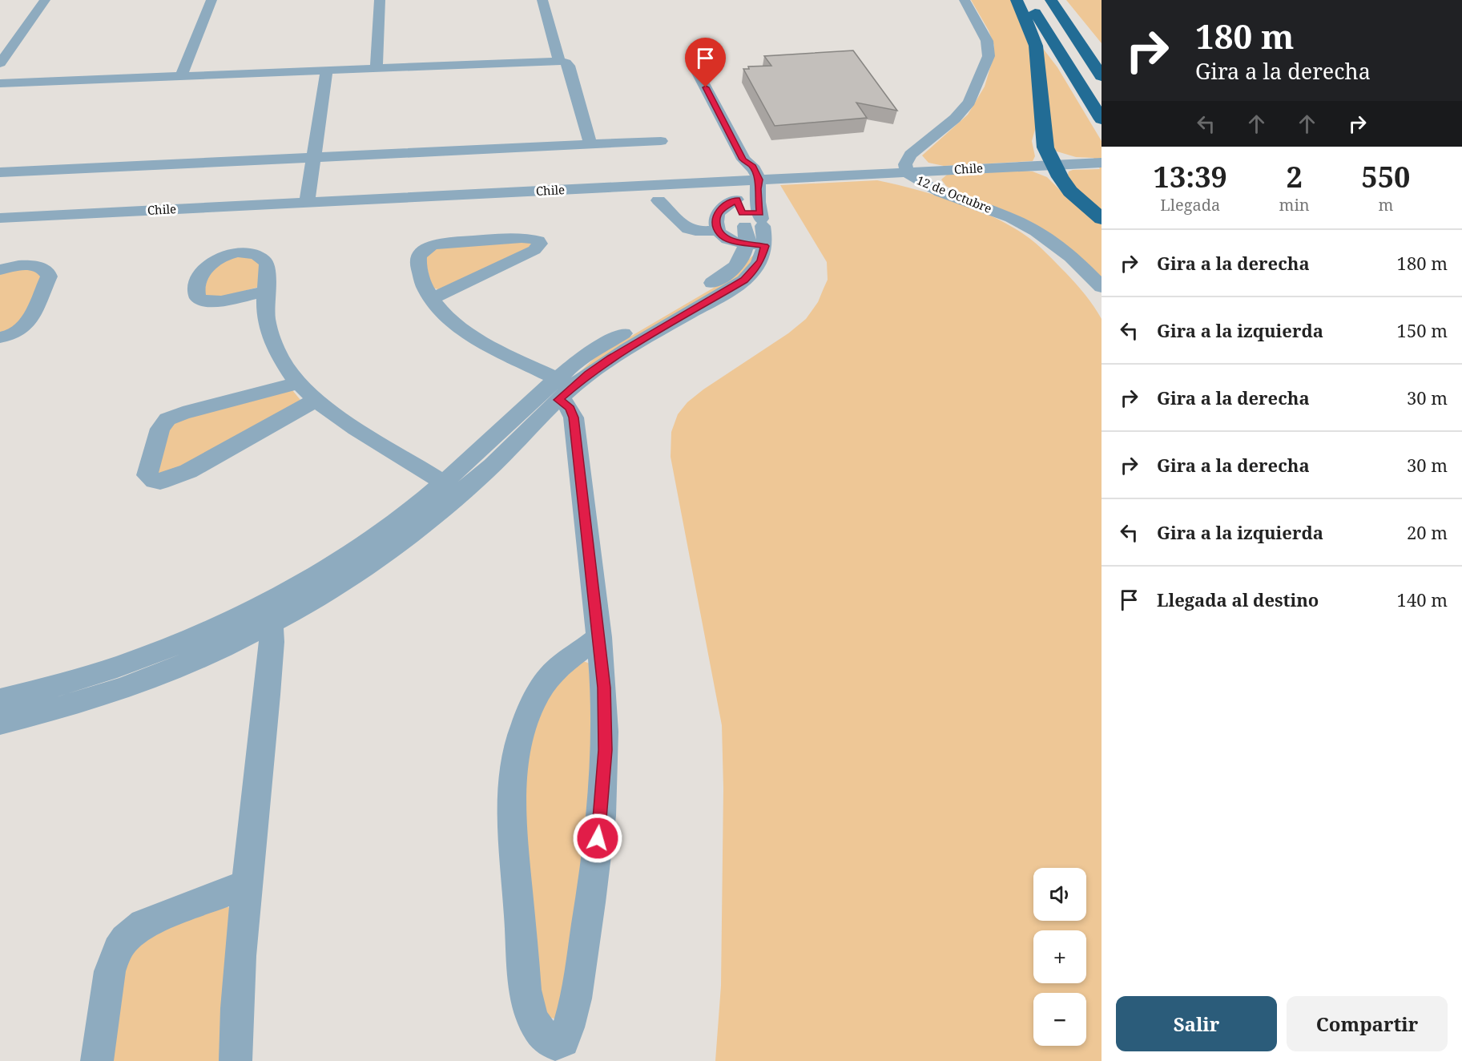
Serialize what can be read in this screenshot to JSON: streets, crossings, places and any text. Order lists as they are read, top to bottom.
{
  "streets": {
    "street": ["Chile", "12 de Octubre"]
  },
  "crossings": [
    ["Chile", "12 de Octubre"]
  ],
  "page": {
    "turn": ["180 m", "Gira a la derecha"],
    "eta": [
      "13:39",
      "Llegada",
      "2",
      "min",
      "550",
      "m"
    ],
    "list": [
      {
        "name": "Gira a la derecha",
        "value": "180 m"
      },
      {
        "name": "Gira a la izquierda",
        "value": "150 m"
      },
      {
        "name": "Gira a la derecha",
        "value": "30 m"
      },
      {
        "name": "Gira a la derecha",
        "value": "30 m"
      },
      {
        "name": "Gira a la izquierda",
        "value": "20 m"
      },
      {
        "name": "Llegada al destino",
        "value": "140 m"
      }
    ],
    "map_buttons": ["+", "−"],
    "buttons": ["Salir", "Compartir"]
  }
}
